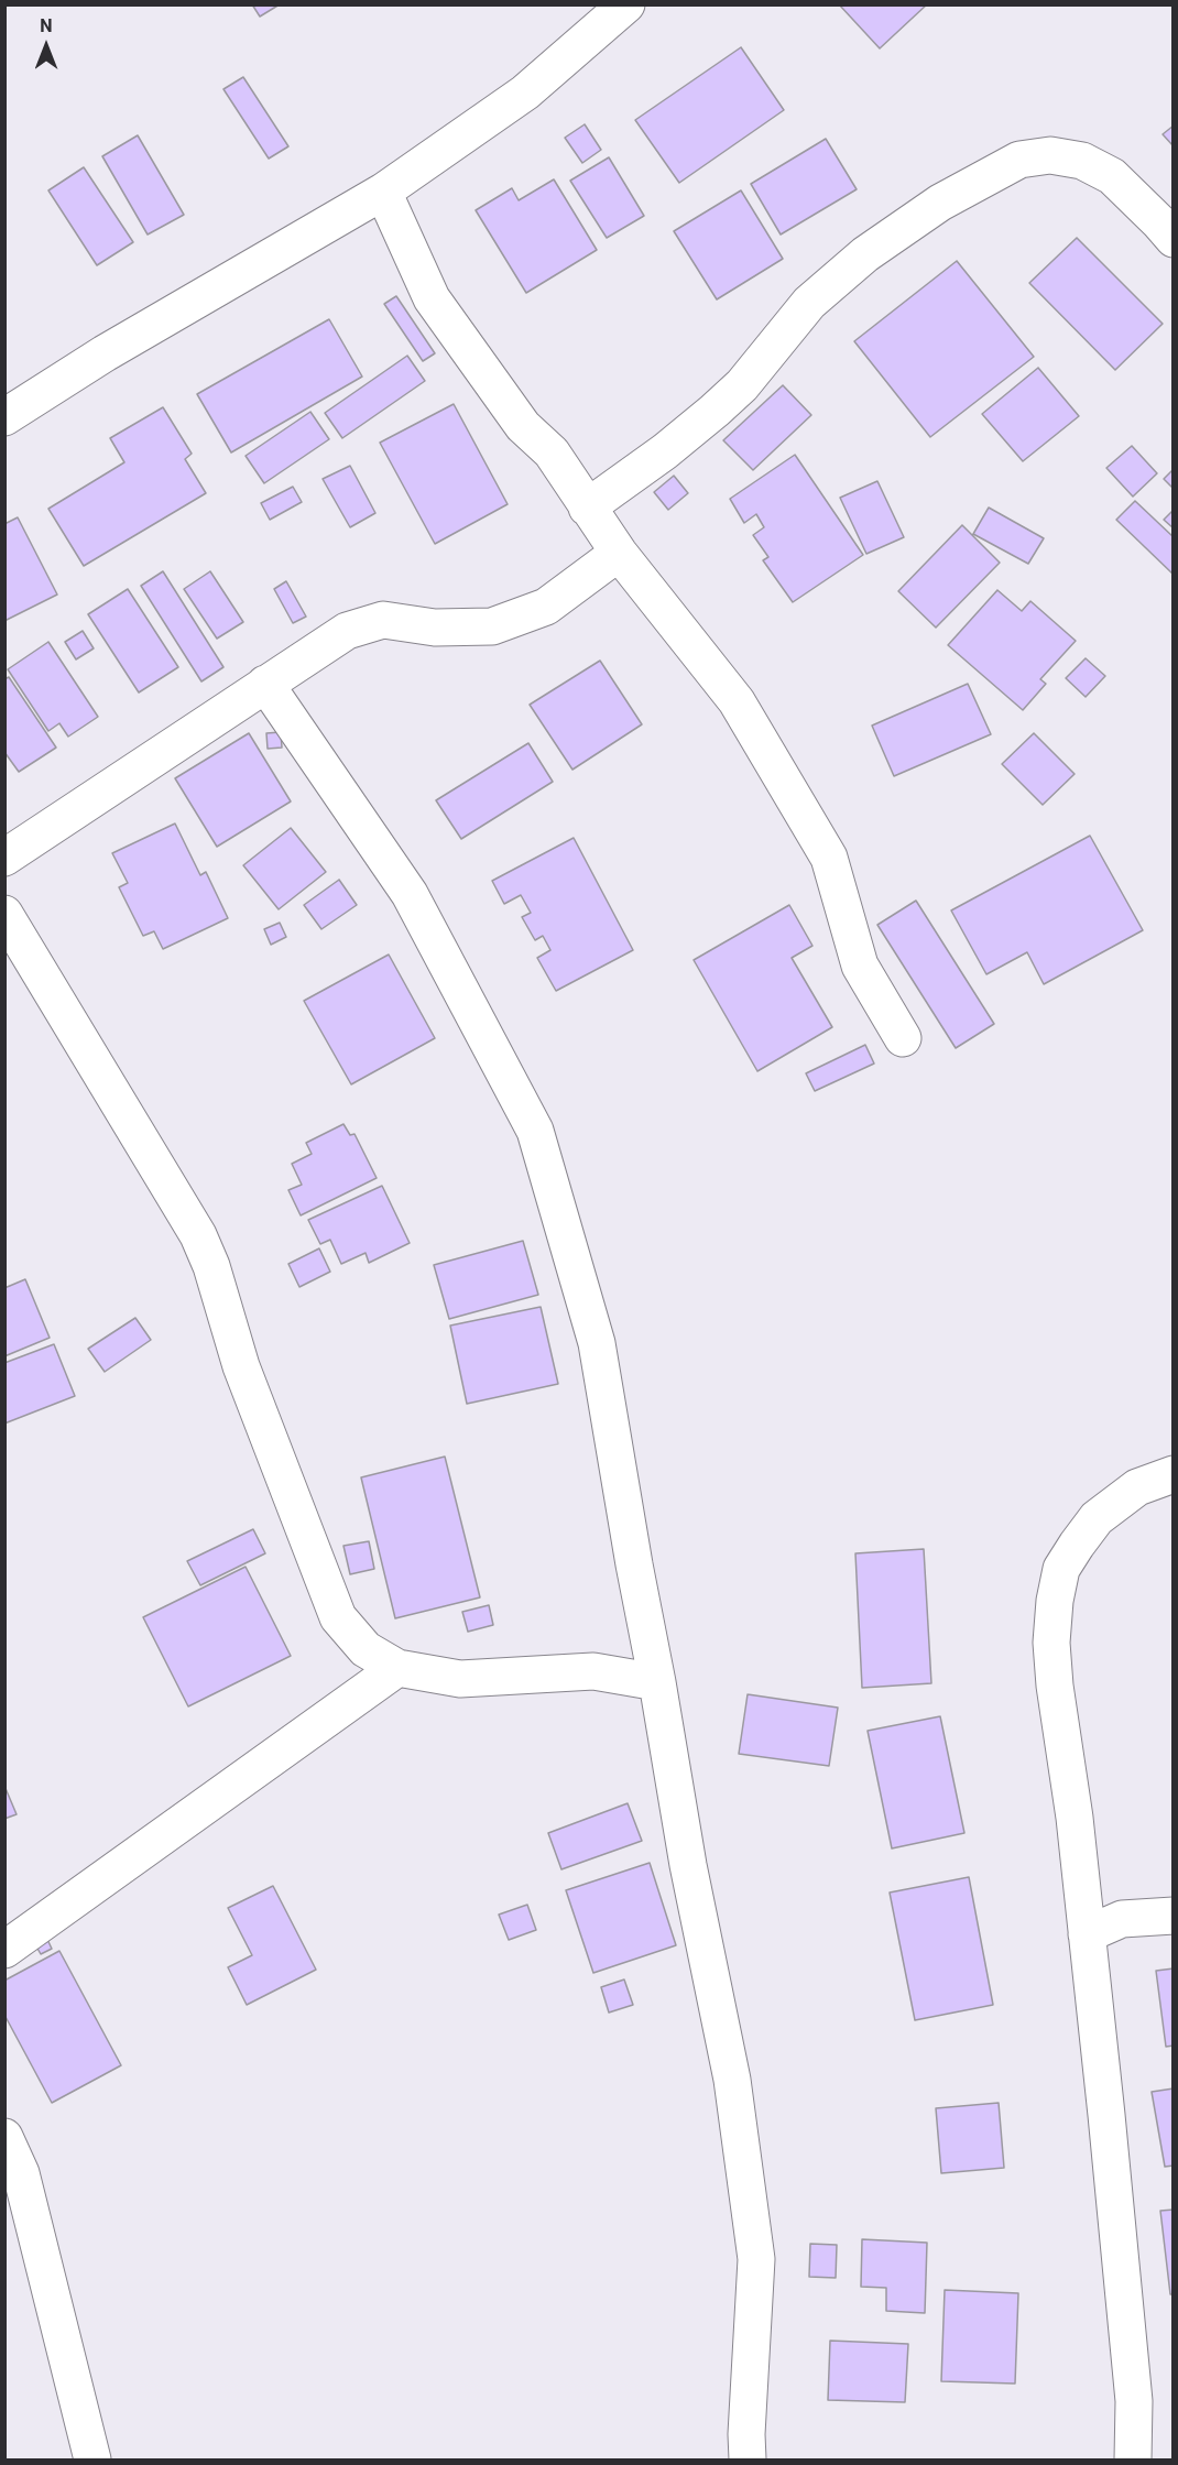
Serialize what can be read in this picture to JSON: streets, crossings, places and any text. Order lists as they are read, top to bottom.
{
  "north": "top"
}
